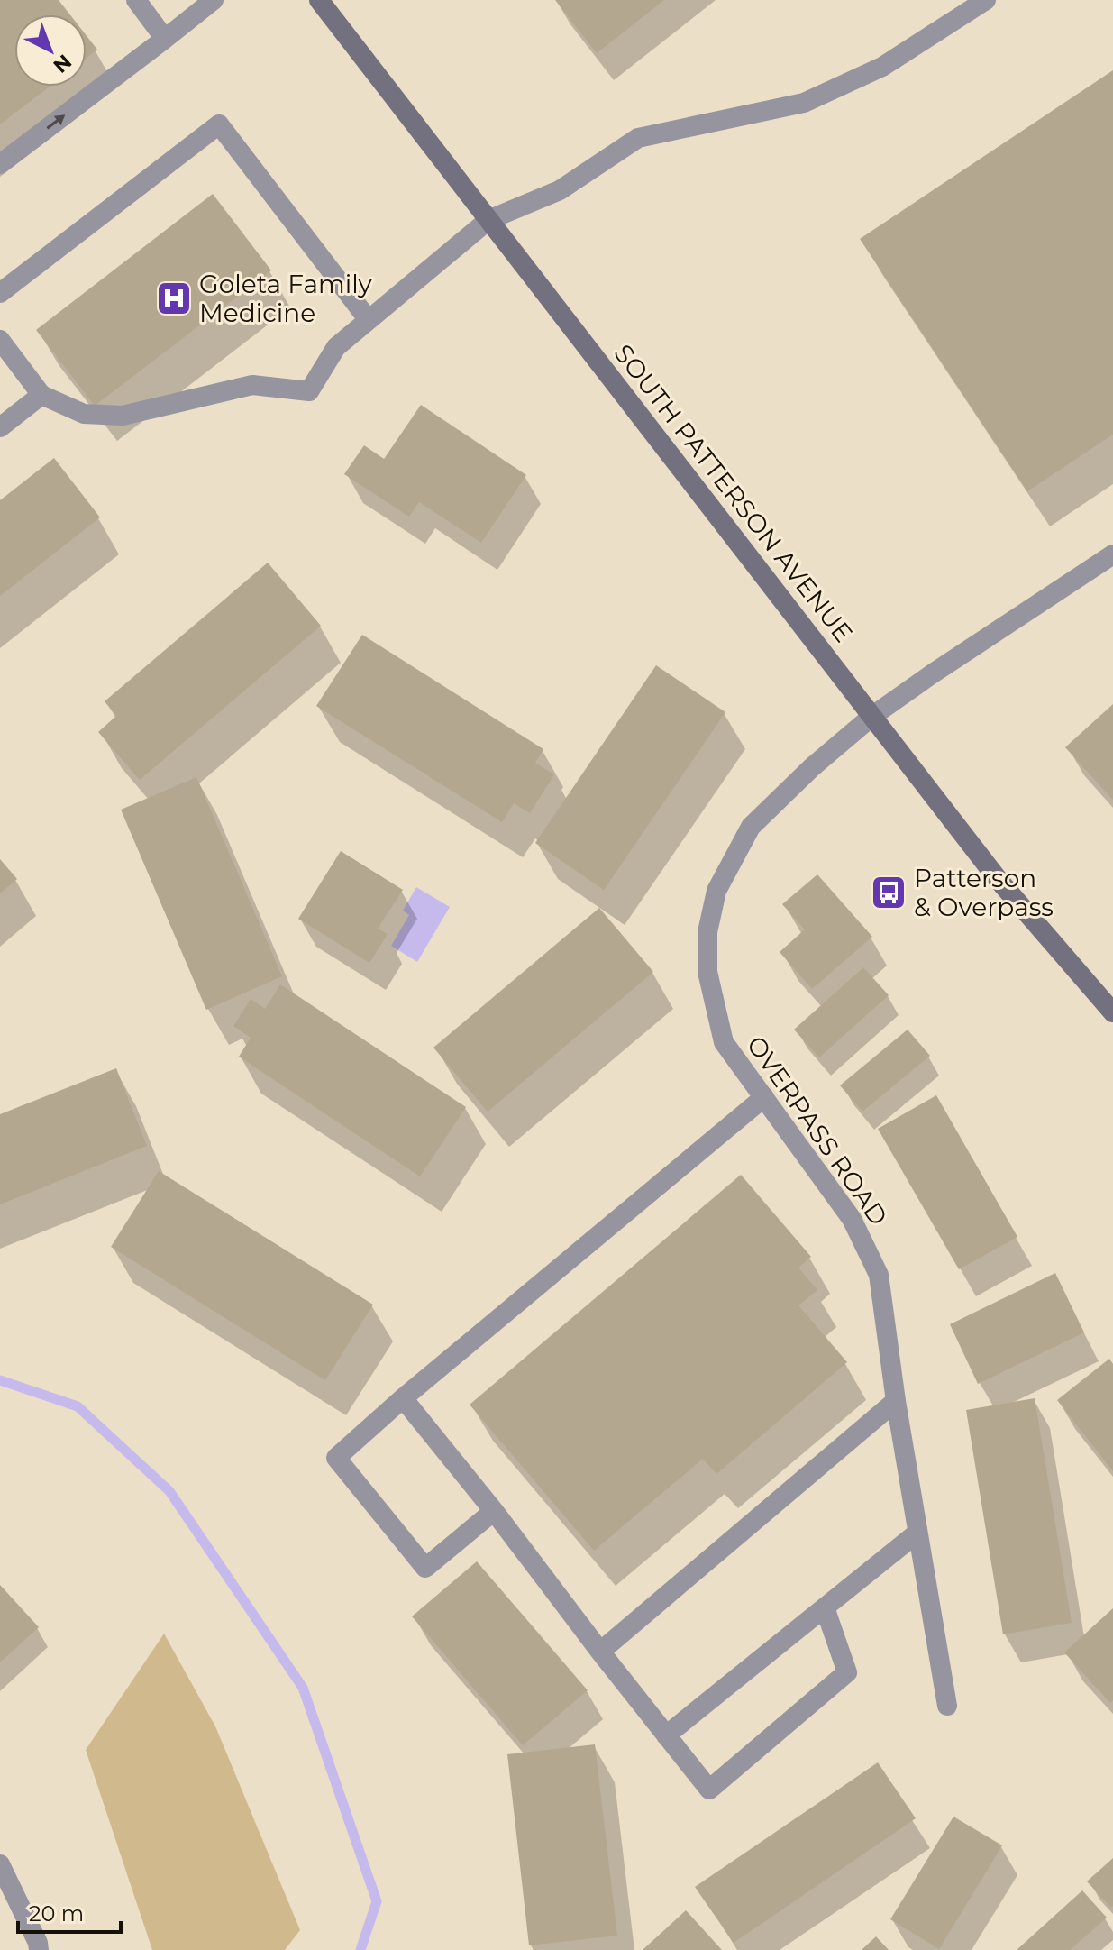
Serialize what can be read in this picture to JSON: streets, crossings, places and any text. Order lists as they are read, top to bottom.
{
  "streets": {
    "main road": ["SOUTH PATTERSON AVENUE"],
    "street": ["OVERPASS ROAD"]
  },
  "crossings": [
    ["SOUTH PATTERSON AVENUE", "OVERPASS ROAD"]
  ],
  "places": {
    "hospital": ["Goleta Family Medicine"],
    "bus stop": ["Patterson & Overpass"]
  },
  "scale_bar": "20 m",
  "north": "bottom right"
}
